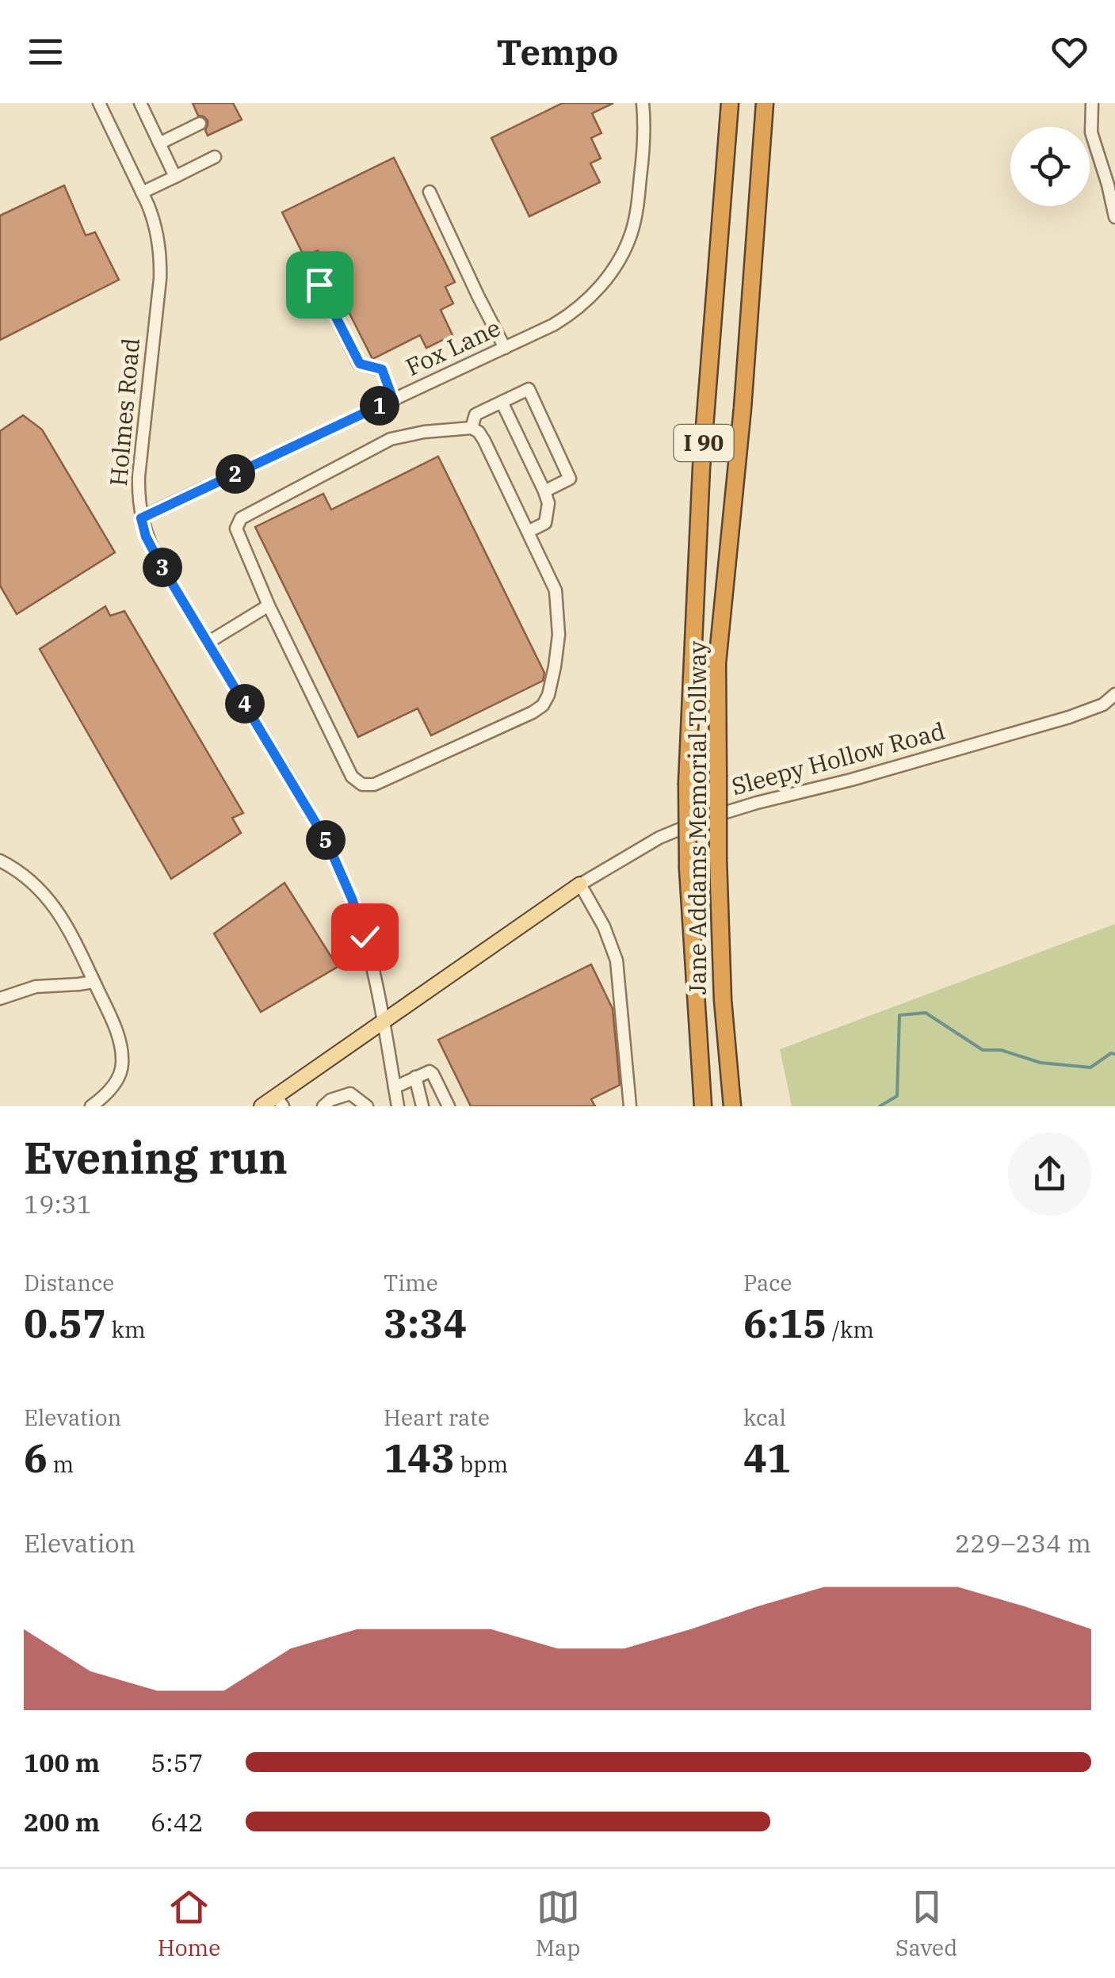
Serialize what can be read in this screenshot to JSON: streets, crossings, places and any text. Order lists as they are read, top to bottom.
{
  "streets": {
    "highway": ["I 90", "Jane Addams Memorial Tollway"],
    "street": ["Fox Lane", "Holmes Road", "Sleepy Hollow Road"]
  },
  "crossings": [
    ["Fox Lane", "Holmes Road"]
  ],
  "page": {
    "header": "Tempo",
    "pins": [
      "1",
      "2",
      "3",
      "4",
      "5"
    ],
    "heading": ["Evening run", "19:31"],
    "stats": [
      ["Distance", "0.57 km"],
      ["Time", "3:34"],
      ["Pace", "6:15 /km"],
      ["Elevation", "6 m"],
      ["Heart rate", "143 bpm"],
      ["kcal", "41"]
    ],
    "chart": ["Elevation", "229–234 m"],
    "list": [
      {
        "name": "100 m",
        "note": "5:57"
      },
      {
        "name": "200 m",
        "note": "6:42"
      }
    ],
    "tabs": ["Home", "Map", "Saved"]
  }
}
